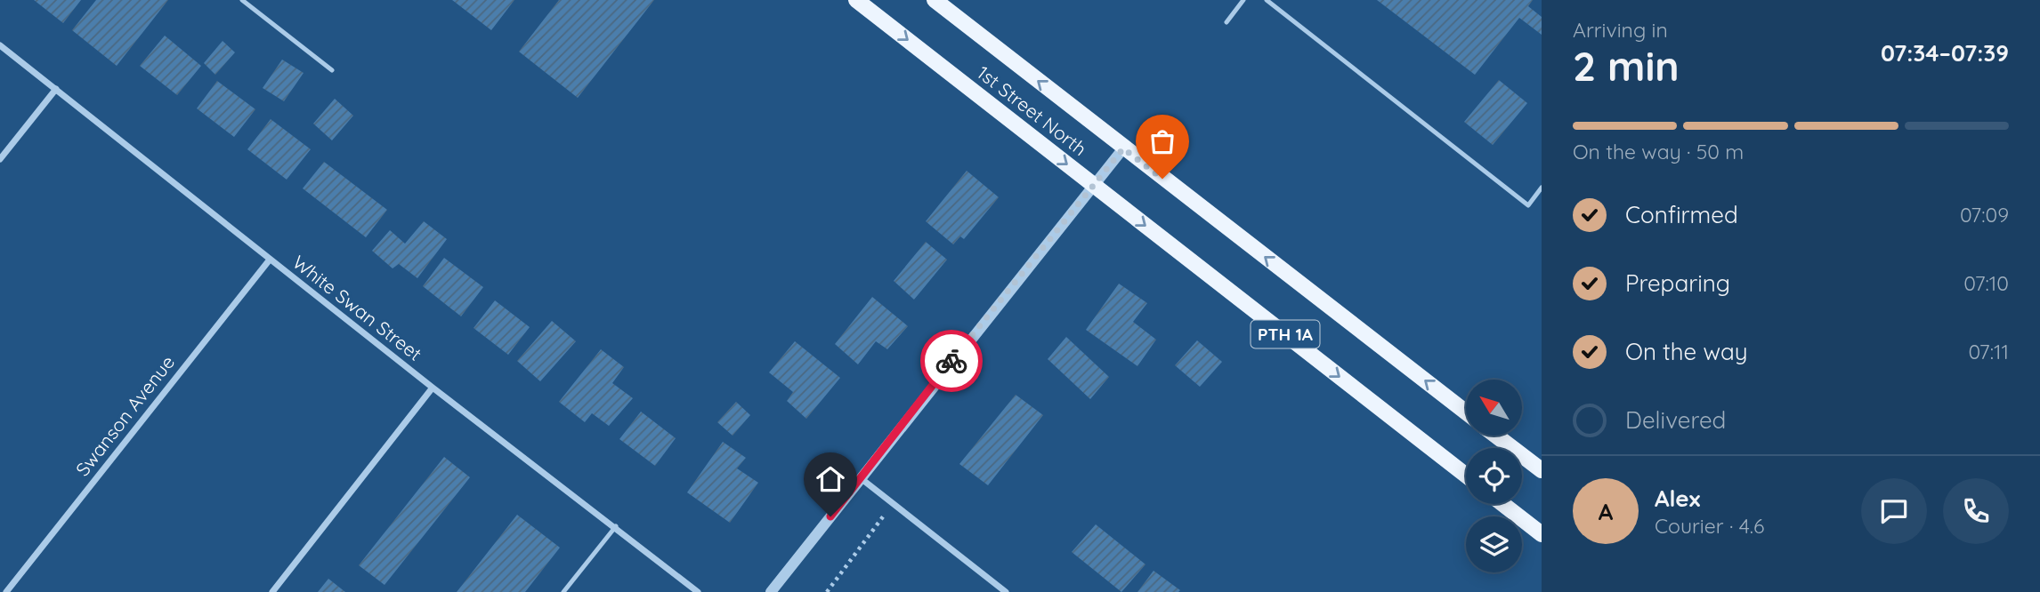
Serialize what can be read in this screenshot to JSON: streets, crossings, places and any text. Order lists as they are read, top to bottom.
{
  "streets": {
    "main road": ["1st Street North", "PTH 1A"],
    "street": ["White Swan Street", "Swanson Avenue"]
  },
  "crossings": [
    ["White Swan Street", "Swanson Avenue"]
  ],
  "north": "top left",
  "page": {
    "heading": ["2 min", "Arriving in", "07:34–07:39"],
    "panel": ["Alex", "Courier · 4.6"],
    "bar": "On the way · 50 m",
    "list": [
      ["Confirmed", "07:09"],
      ["Preparing", "07:10"],
      ["On the way", "07:11"],
      "Delivered"
    ],
    "round": "A"
  }
}
